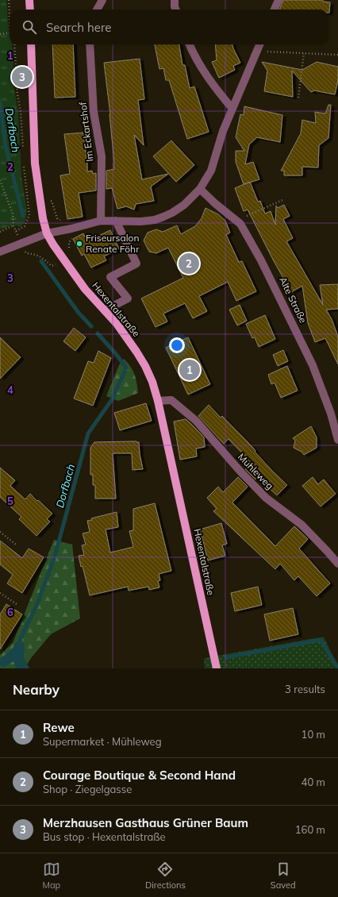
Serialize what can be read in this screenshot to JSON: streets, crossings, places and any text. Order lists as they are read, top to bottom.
{
  "streets": {
    "main road": ["Hexentalstraße"],
    "street": ["Im Eckartshof", "Alte Straße", "Mühleweg"]
  },
  "crossings": [
    ["Hexentalstraße", "Mühleweg"]
  ],
  "water": ["Dorfbach"],
  "places": ["Friseursalon Renate Föhr"],
  "page": {
    "search": "Search here",
    "pins": ["3", "2", "1"],
    "heading": ["Nearby", "3 results"],
    "list": [
      {
        "mark": "1",
        "name": "Rewe",
        "note": "Supermarket · Mühleweg",
        "value": "10 m"
      },
      {
        "mark": "2",
        "name": "Courage Boutique & Second Hand",
        "note": "Shop · Ziegelgasse",
        "value": "40 m"
      },
      {
        "mark": "3",
        "name": "Merzhausen Gasthaus Grüner Baum",
        "note": "Bus stop · Hexentalstraße",
        "value": "160 m"
      }
    ],
    "nav": ["Map", "Directions", "Saved"]
  },
  "grid": {
    "rows": [
      "1",
      "2",
      "3",
      "4",
      "5",
      "6"
    ]
  }
}
